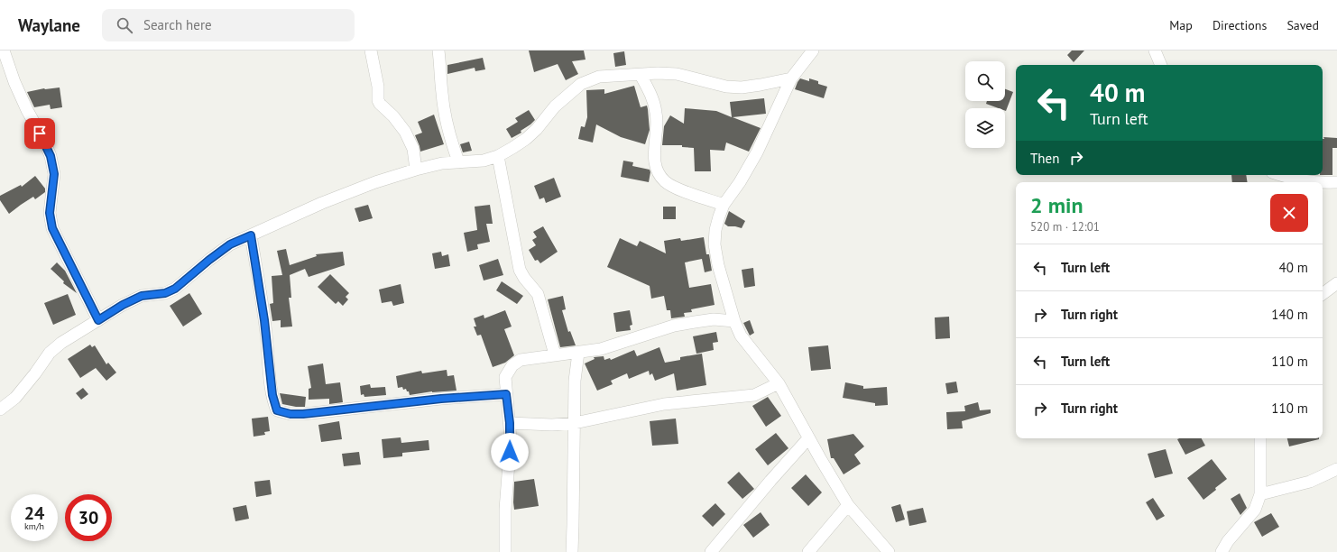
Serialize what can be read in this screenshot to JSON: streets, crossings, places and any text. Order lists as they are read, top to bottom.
{
  "page": {
    "header": "Waylane",
    "search": "Search here",
    "nav": ["Map", "Directions", "Saved"],
    "turn": ["40 m", "Turn left"],
    "then": "Then",
    "heading": ["2 min", "520 m · 12:01"],
    "list": [
      {
        "name": "Turn left",
        "value": "40 m"
      },
      {
        "name": "Turn right",
        "value": "140 m"
      },
      {
        "name": "Turn left",
        "value": "110 m"
      },
      {
        "name": "Turn right",
        "value": "110 m"
      }
    ],
    "speed": "24 km/h",
    "limit": "30"
  }
}
